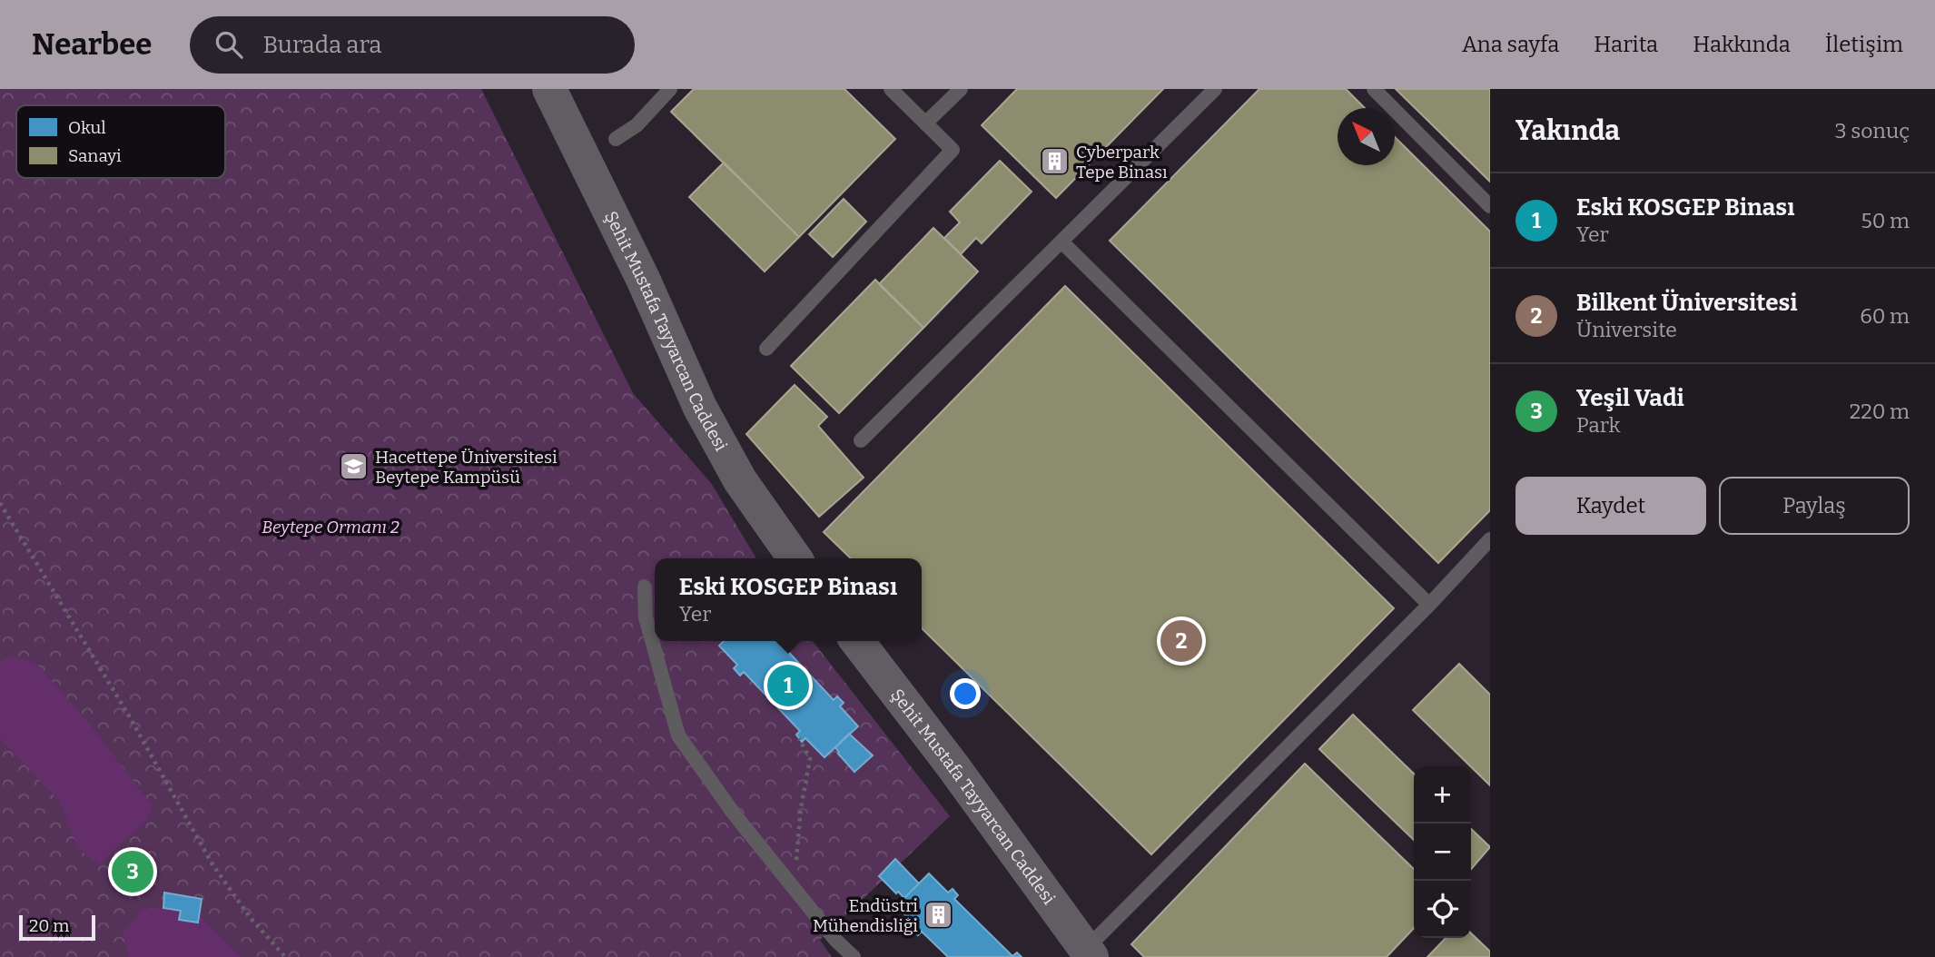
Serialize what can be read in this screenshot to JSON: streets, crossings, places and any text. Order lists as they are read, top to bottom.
{
  "streets": {
    "main road": ["Şehit Mustafa Tayyarcan Caddesi"]
  },
  "parks": ["Beytepe Ormanı 2"],
  "places": {
    "building": ["Cyberpark Tepe Binası", "Endüstri Mühendisliği"],
    "school or university": ["Hacettepe Üniversitesi Beytepe Kampüsü"]
  },
  "legend": ["Okul", "Sanayi"],
  "scale_bar": "20 m",
  "north": "top left",
  "page": {
    "header": "Nearbee",
    "search": "Burada ara",
    "nav": [
      "Ana sayfa",
      "Harita",
      "Hakkında",
      "İletişim"
    ],
    "heading": ["Yakında", "3 sonuç"],
    "list": [
      {
        "mark": "1",
        "name": "Eski KOSGEP Binası",
        "note": "Yer",
        "value": "50 m"
      },
      {
        "mark": "2",
        "name": "Bilkent Üniversitesi",
        "note": "Üniversite",
        "value": "60 m"
      },
      {
        "mark": "3",
        "name": "Yeşil Vadi",
        "note": "Park",
        "value": "220 m"
      }
    ],
    "buttons": ["Kaydet", "Paylaş"],
    "popup": ["Eski KOSGEP Binası", "Yer"],
    "pins": ["2", "1", "3"],
    "map_buttons": ["+", "−"],
    "scale": "20 m"
  }
}
